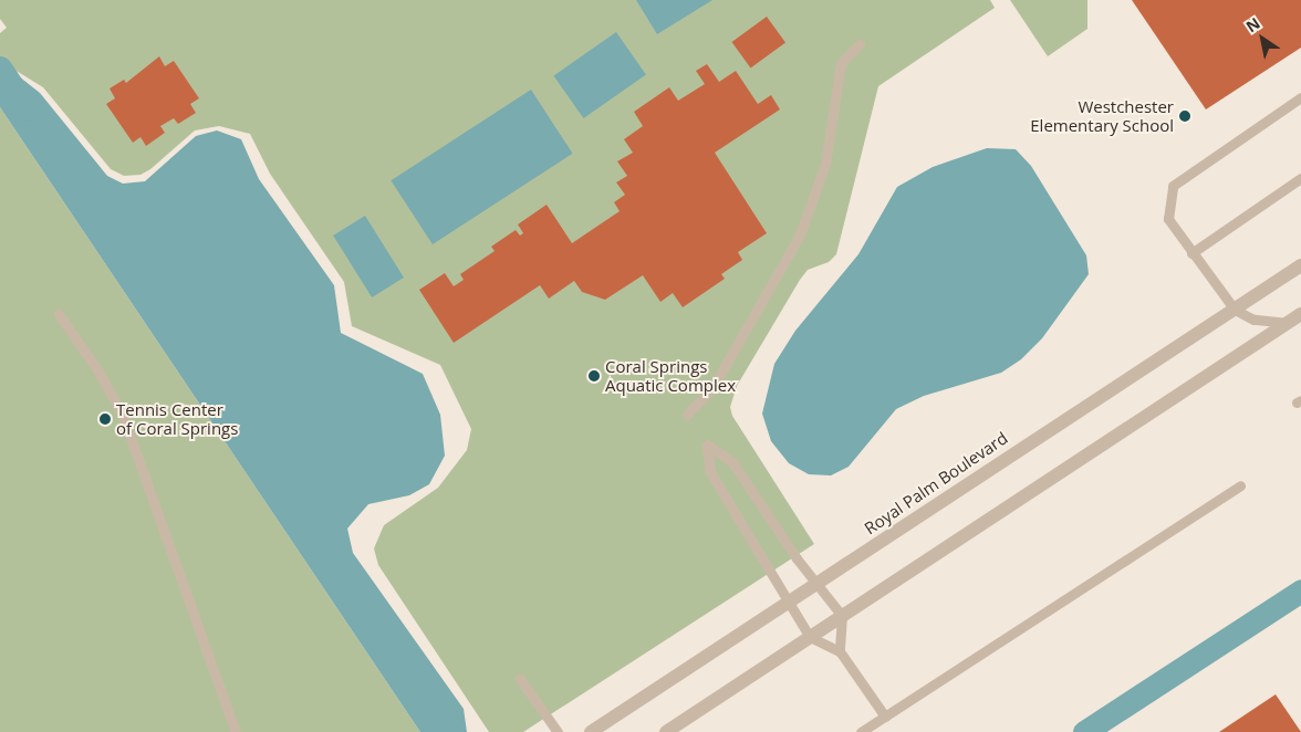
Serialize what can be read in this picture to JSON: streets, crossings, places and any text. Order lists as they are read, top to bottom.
{
  "streets": {
    "street": ["Royal Palm Boulevard"]
  },
  "places": ["Westchester Elementary School", "Coral Springs Aquatic Complex", "Tennis Center of Coral Springs"],
  "north": "top left"
}
